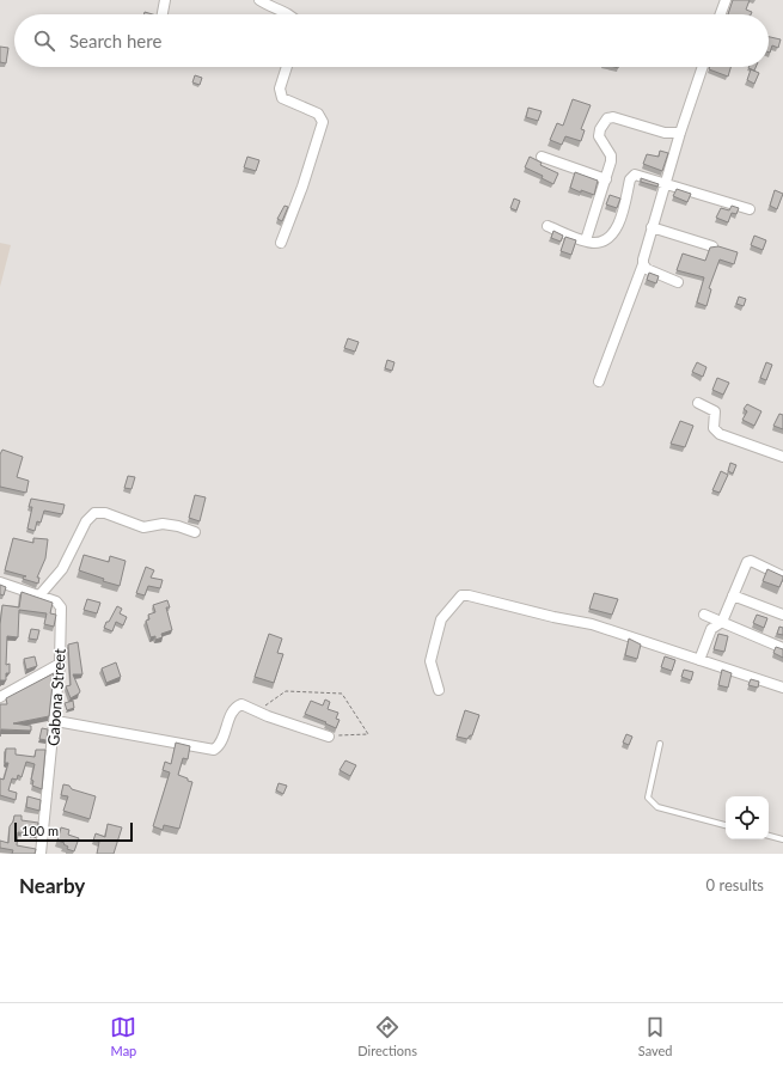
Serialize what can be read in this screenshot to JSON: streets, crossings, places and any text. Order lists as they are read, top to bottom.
{
  "streets": {
    "street": ["Gabona Street"]
  },
  "scale_bar": "100 m",
  "page": {
    "search": "Search here",
    "scale": "100 m",
    "heading": ["Nearby", "0 results"],
    "nav": ["Map", "Directions", "Saved"]
  }
}
